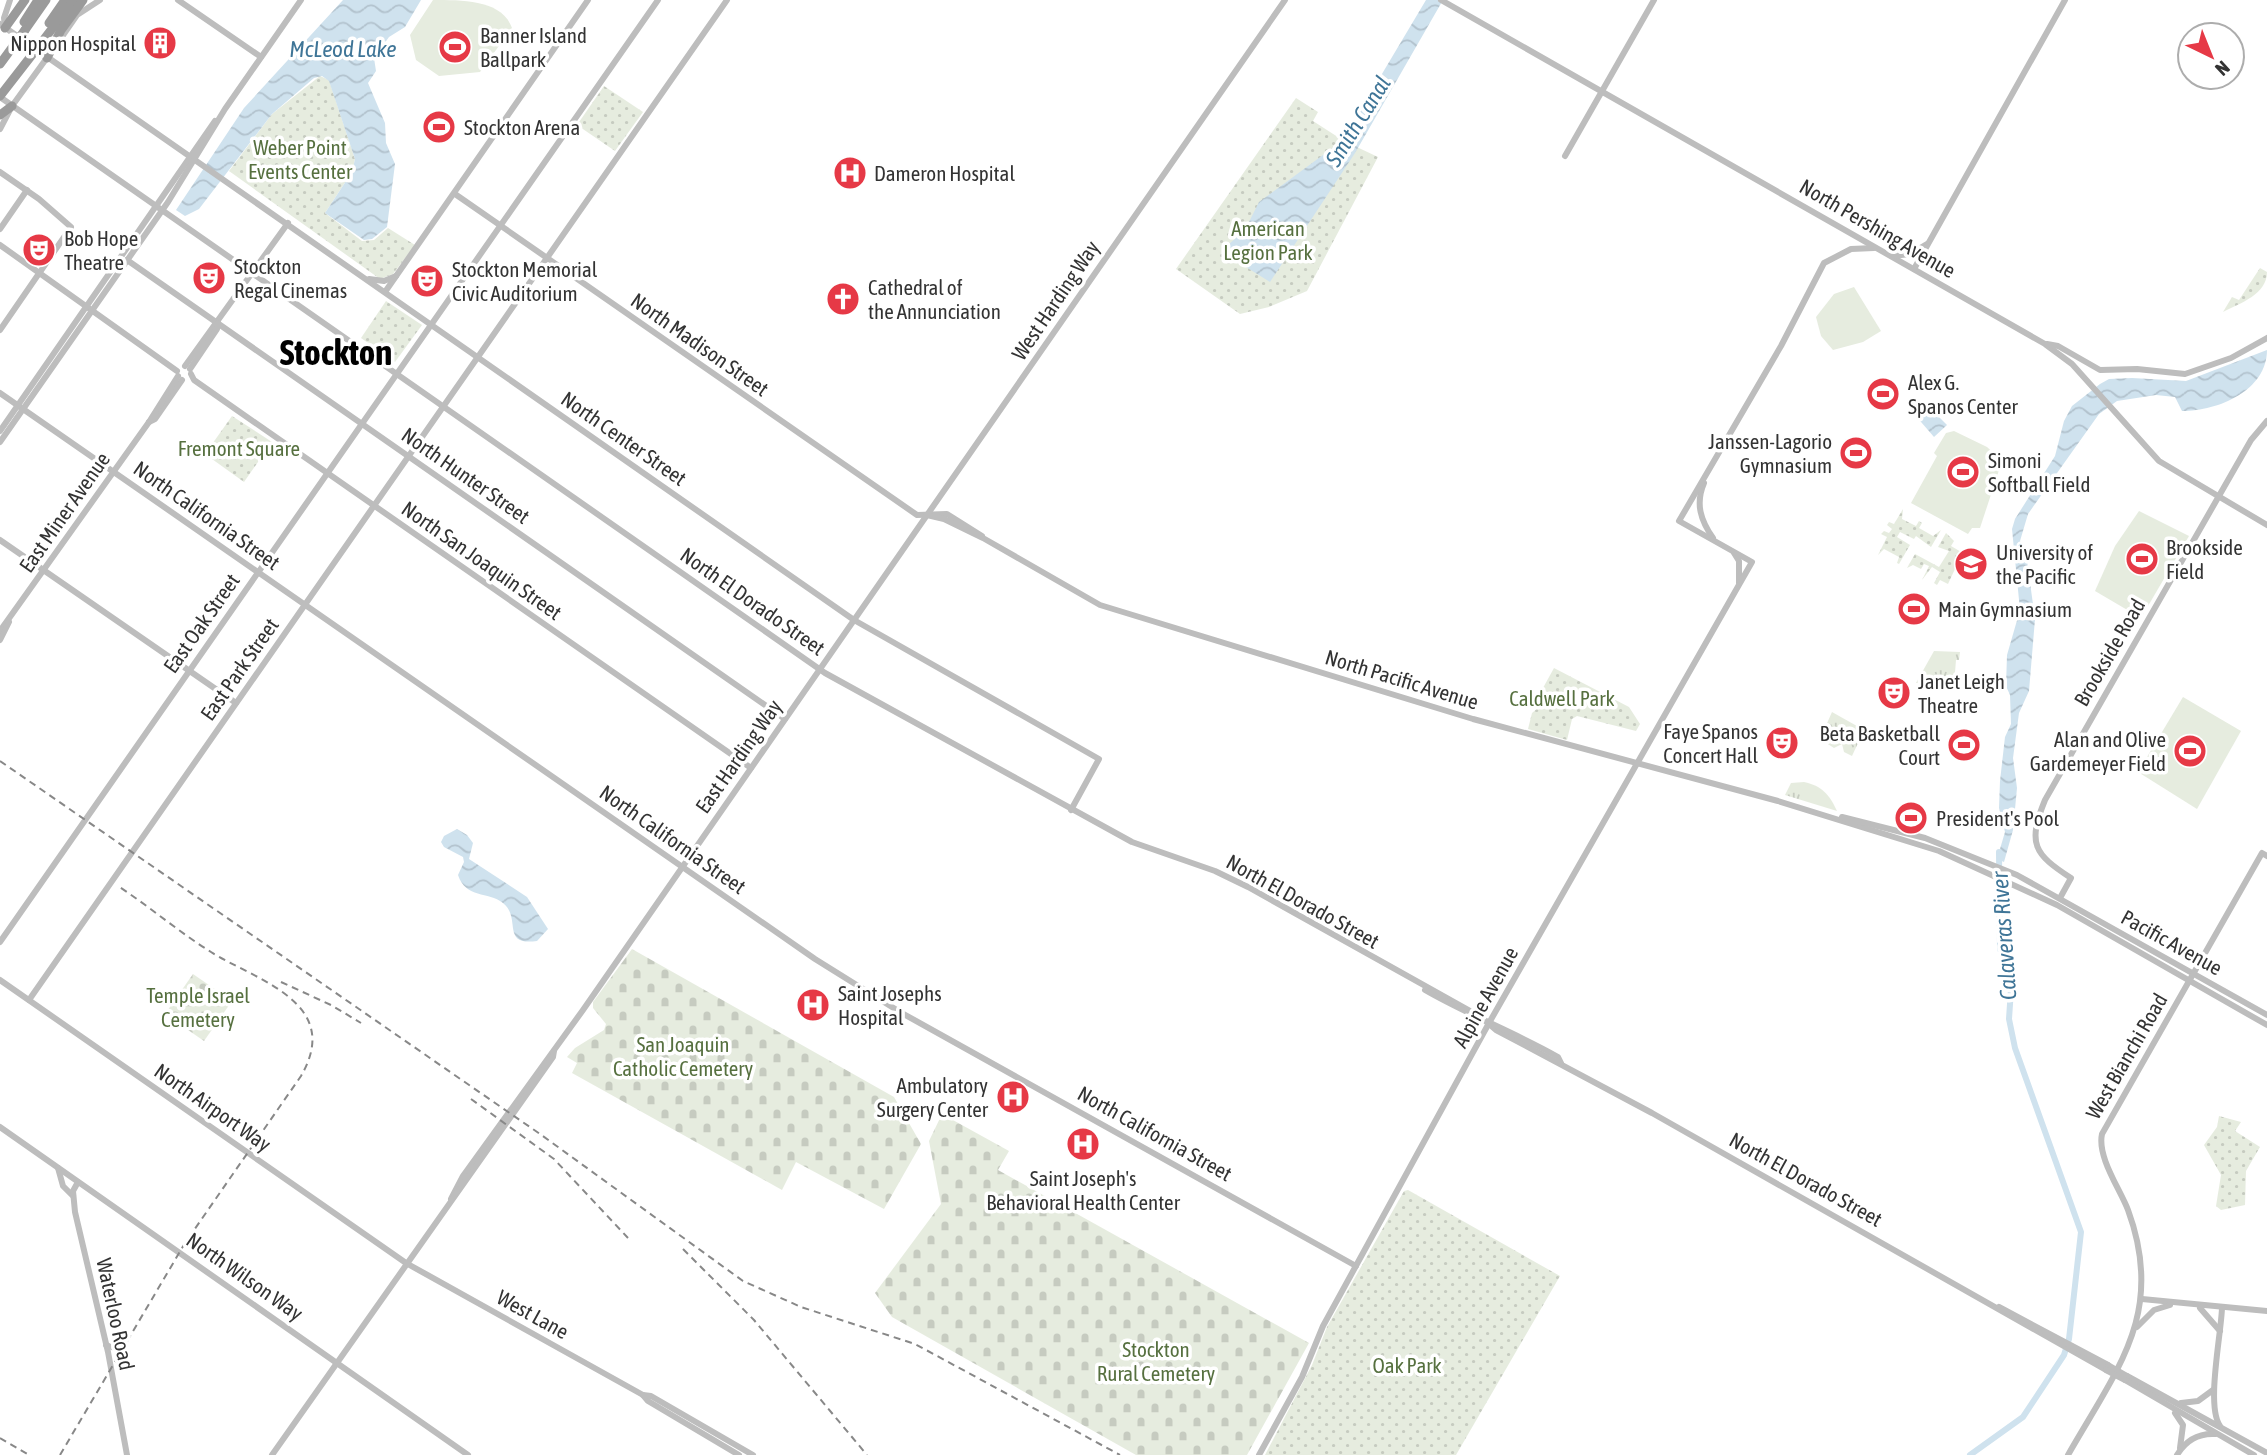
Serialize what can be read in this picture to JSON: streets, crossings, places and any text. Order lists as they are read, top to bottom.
{
  "streets": {
    "street": [
      "North Pershing Avenue",
      "West Harding Way",
      "North Madison Street",
      "North Center Street",
      "North Hunter Street",
      "East Miner Avenue",
      "North California Street",
      "North San Joaquin Street",
      "North El Dorado Street",
      "East Oak Street",
      "Brookside Road",
      "East Park Street",
      "North Pacific Avenue",
      "East Harding Way",
      "Pacific Avenue",
      "Alpine Avenue",
      "West Bianchi Road",
      "North Airport Way",
      "North Wilson Way",
      "Waterloo Road",
      "West Lane"
    ]
  },
  "crossings": [
    ["North Pershing Avenue", "Brookside Road"],
    ["West Harding Way", "North Madison Street"],
    ["West Harding Way", "North Center Street"],
    ["West Harding Way", "North Pacific Avenue"],
    ["West Harding Way", "East Harding Way"],
    ["North Madison Street", "East Oak Street"],
    ["North Madison Street", "East Park Street"],
    ["North Madison Street", "North Pacific Avenue"],
    ["North Center Street", "East Miner Avenue"],
    ["North Center Street", "North El Dorado Street"],
    ["North Center Street", "East Oak Street"],
    ["North Center Street", "East Park Street"],
    ["North Center Street", "East Harding Way"],
    ["North Hunter Street", "East Miner Avenue"],
    ["North Hunter Street", "East Oak Street"],
    ["North Hunter Street", "East Park Street"],
    ["North Hunter Street", "East Harding Way"],
    ["East Miner Avenue", "North California Street"],
    ["East Miner Avenue", "North San Joaquin Street"],
    ["East Miner Avenue", "North El Dorado Street"],
    ["North California Street", "East Oak Street"],
    ["North California Street", "East Park Street"],
    ["North California Street", "East Harding Way"],
    ["North California Street", "Alpine Avenue"],
    ["North San Joaquin Street", "East Oak Street"],
    ["North San Joaquin Street", "East Park Street"],
    ["North San Joaquin Street", "East Harding Way"],
    ["North El Dorado Street", "East Oak Street"],
    ["North El Dorado Street", "East Park Street"],
    ["North El Dorado Street", "East Harding Way"],
    ["North El Dorado Street", "Alpine Avenue"],
    ["Brookside Road", "North Pacific Avenue"],
    ["Brookside Road", "Pacific Avenue"],
    ["East Park Street", "North Airport Way"],
    ["North Pacific Avenue", "Pacific Avenue"],
    ["North Pacific Avenue", "Alpine Avenue"],
    ["North Pacific Avenue", "West Bianchi Road"],
    ["East Harding Way", "North Airport Way"],
    ["East Harding Way", "North Wilson Way"],
    ["East Harding Way", "West Lane"],
    ["Pacific Avenue", "West Bianchi Road"],
    ["North Airport Way", "West Lane"],
    ["North Wilson Way", "Waterloo Road"]
  ],
  "districts": ["Stockton"],
  "water": ["McLeod Lake", "Smith Canal", "Calaveras River"],
  "parks": [
    "Weber Point Events Center",
    "American Legion Park",
    "Fremont Square",
    "Caldwell Park",
    "Temple Israel Cemetery",
    "San Joaquin Catholic Cemetery",
    "Stockton Rural Cemetery",
    "Oak Park"
  ],
  "places": {
    "building": ["Nippon Hospital"],
    "sports": [
      "Banner Island Ballpark",
      "Stockton Arena",
      "Alex G. Spanos Center",
      "Janssen-Lagorio Gymnasium",
      "Simoni Softball Field",
      "Brookside Field",
      "Main Gymnasium",
      "Beta Basketball Court",
      "Alan and Olive Gardemeyer Field",
      "President's Pool"
    ],
    "hospital": [
      "Dameron Hospital",
      "Saint Josephs Hospital",
      "Ambulatory Surgery Center",
      "Saint Joseph's Behavioral Health Center"
    ],
    "theatre": [
      "Bob Hope Theatre",
      "Stockton Regal Cinemas",
      "Stockton Memorial Civic Auditorium",
      "Janet Leigh Theatre",
      "Faye Spanos Concert Hall"
    ],
    "church": ["Cathedral of the Annunciation"],
    "school or university": ["University of the Pacific"]
  },
  "north": "bottom right"
}
